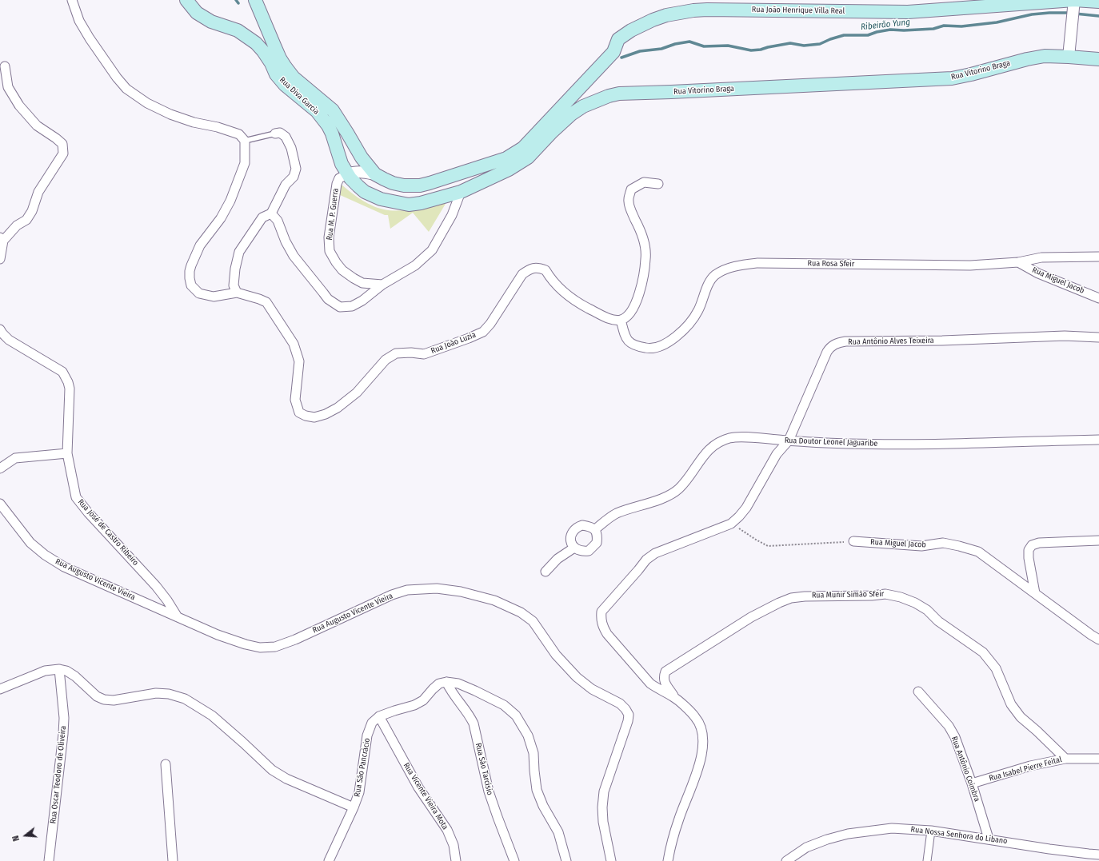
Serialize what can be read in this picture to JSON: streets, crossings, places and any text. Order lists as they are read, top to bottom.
{
  "streets": {
    "main road": ["Rua João Henrique Villa Real", "Rua Vitorino Braga", "Rua Diva Garcia"],
    "street": [
      "Rua M. P. Guerra",
      "Rua Rosa Sfeir",
      "Rua Miguel Jacob",
      "Rua Antônio Alves Teixeira",
      "Rua João Luzia",
      "Rua Doutor Leonel Jaguaribe",
      "Rua José de Castro Ribeiro",
      "Rua Augusto Vicente Vieira",
      "Rua Munir Simão Sfeir",
      "Rua São Pancrácio",
      "Rua São Tarcísio",
      "Rua Antônio Coimbra",
      "Rua Isabel Pierre Feital",
      "Rua Oscar Teodoro de Oliveira",
      "Rua Vicente Vieira Mota",
      "Rua Nossa Senhora do Líbano"
    ]
  },
  "crossings": [
    ["Rua Vitorino Braga", "Rua Diva Garcia"],
    ["Rua Vitorino Braga", "Rua M. P. Guerra"],
    ["Rua Diva Garcia", "Rua M. P. Guerra"],
    ["Rua Rosa Sfeir", "Rua Miguel Jacob"],
    ["Rua Rosa Sfeir", "Rua João Luzia"],
    ["Rua Antônio Alves Teixeira", "Rua Doutor Leonel Jaguaribe"],
    ["Rua José de Castro Ribeiro", "Rua Augusto Vicente Vieira"],
    ["Rua Munir Simão Sfeir", "Rua Isabel Pierre Feital"],
    ["Rua São Pancrácio", "Rua Vicente Vieira Mota"],
    ["Rua Antônio Coimbra", "Rua Isabel Pierre Feital"],
    ["Rua Antônio Coimbra", "Rua Nossa Senhora do Líbano"]
  ],
  "water": ["Ribeirão Yung"],
  "north": "left"
}
